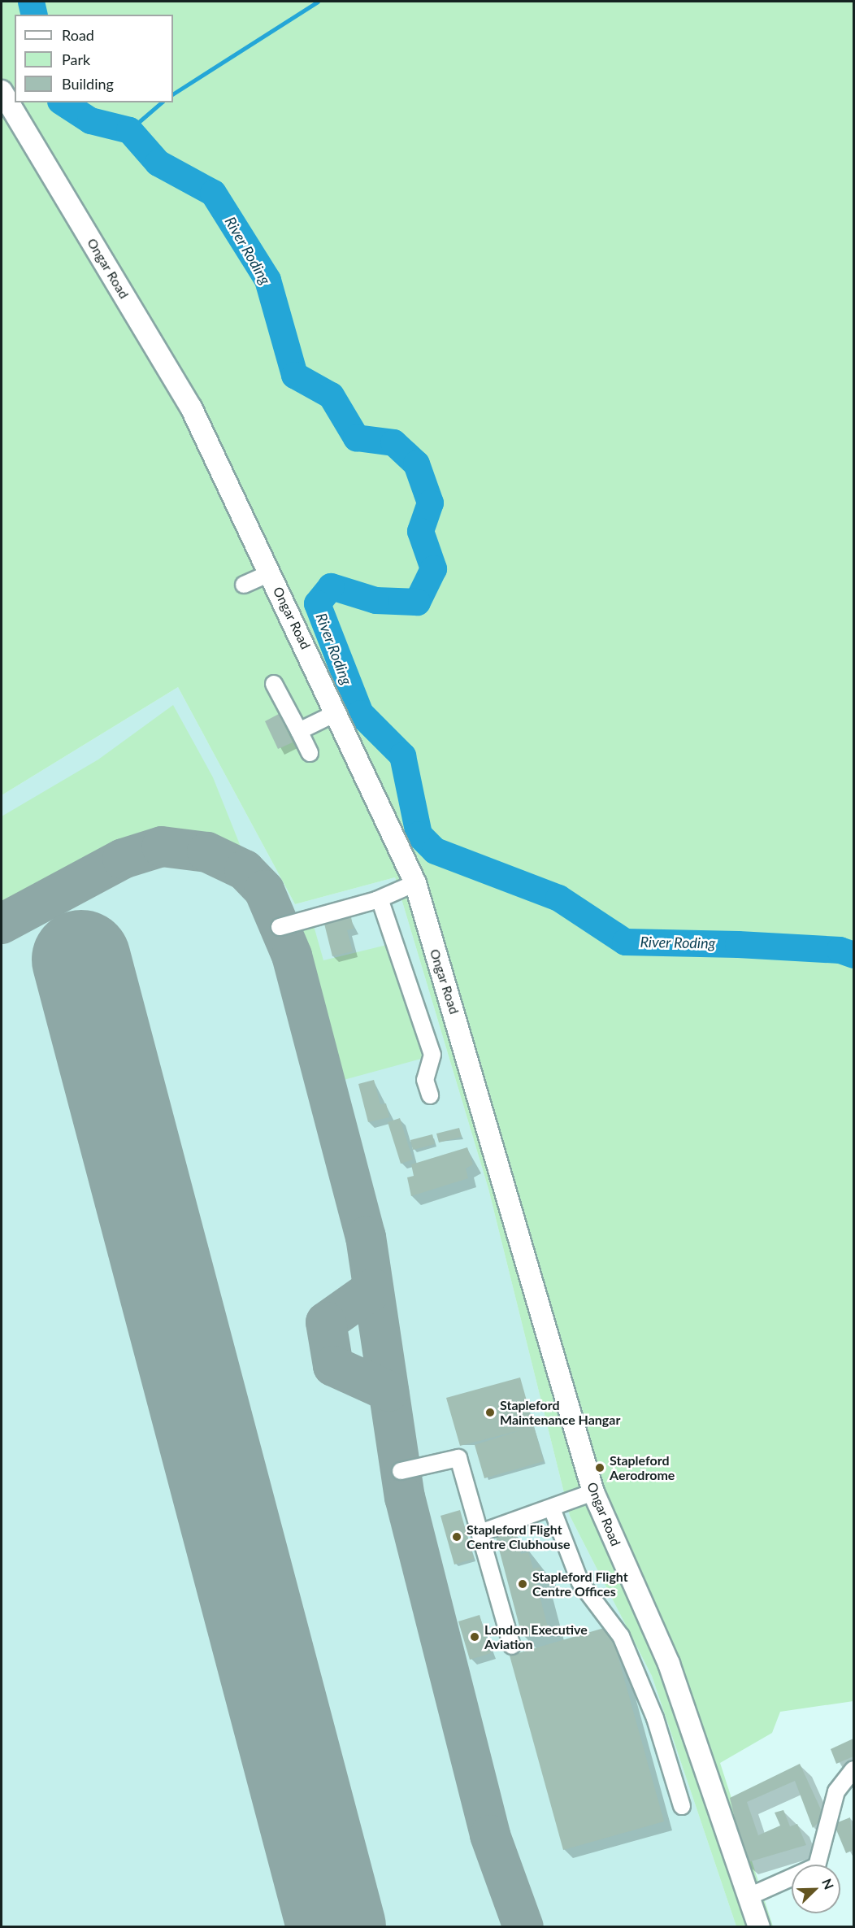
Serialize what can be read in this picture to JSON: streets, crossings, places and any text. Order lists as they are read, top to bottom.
{
  "streets": {
    "main road": ["Ongar Road"]
  },
  "water": ["River Roding"],
  "places": [
    "Stapleford Maintenance Hangar",
    "Stapleford Aerodrome",
    "Stapleford Flight Centre Clubhouse",
    "Stapleford Flight Centre Offices",
    "London Executive Aviation"
  ],
  "legend": ["Road", "Park", "Building"],
  "north": "top right"
}
